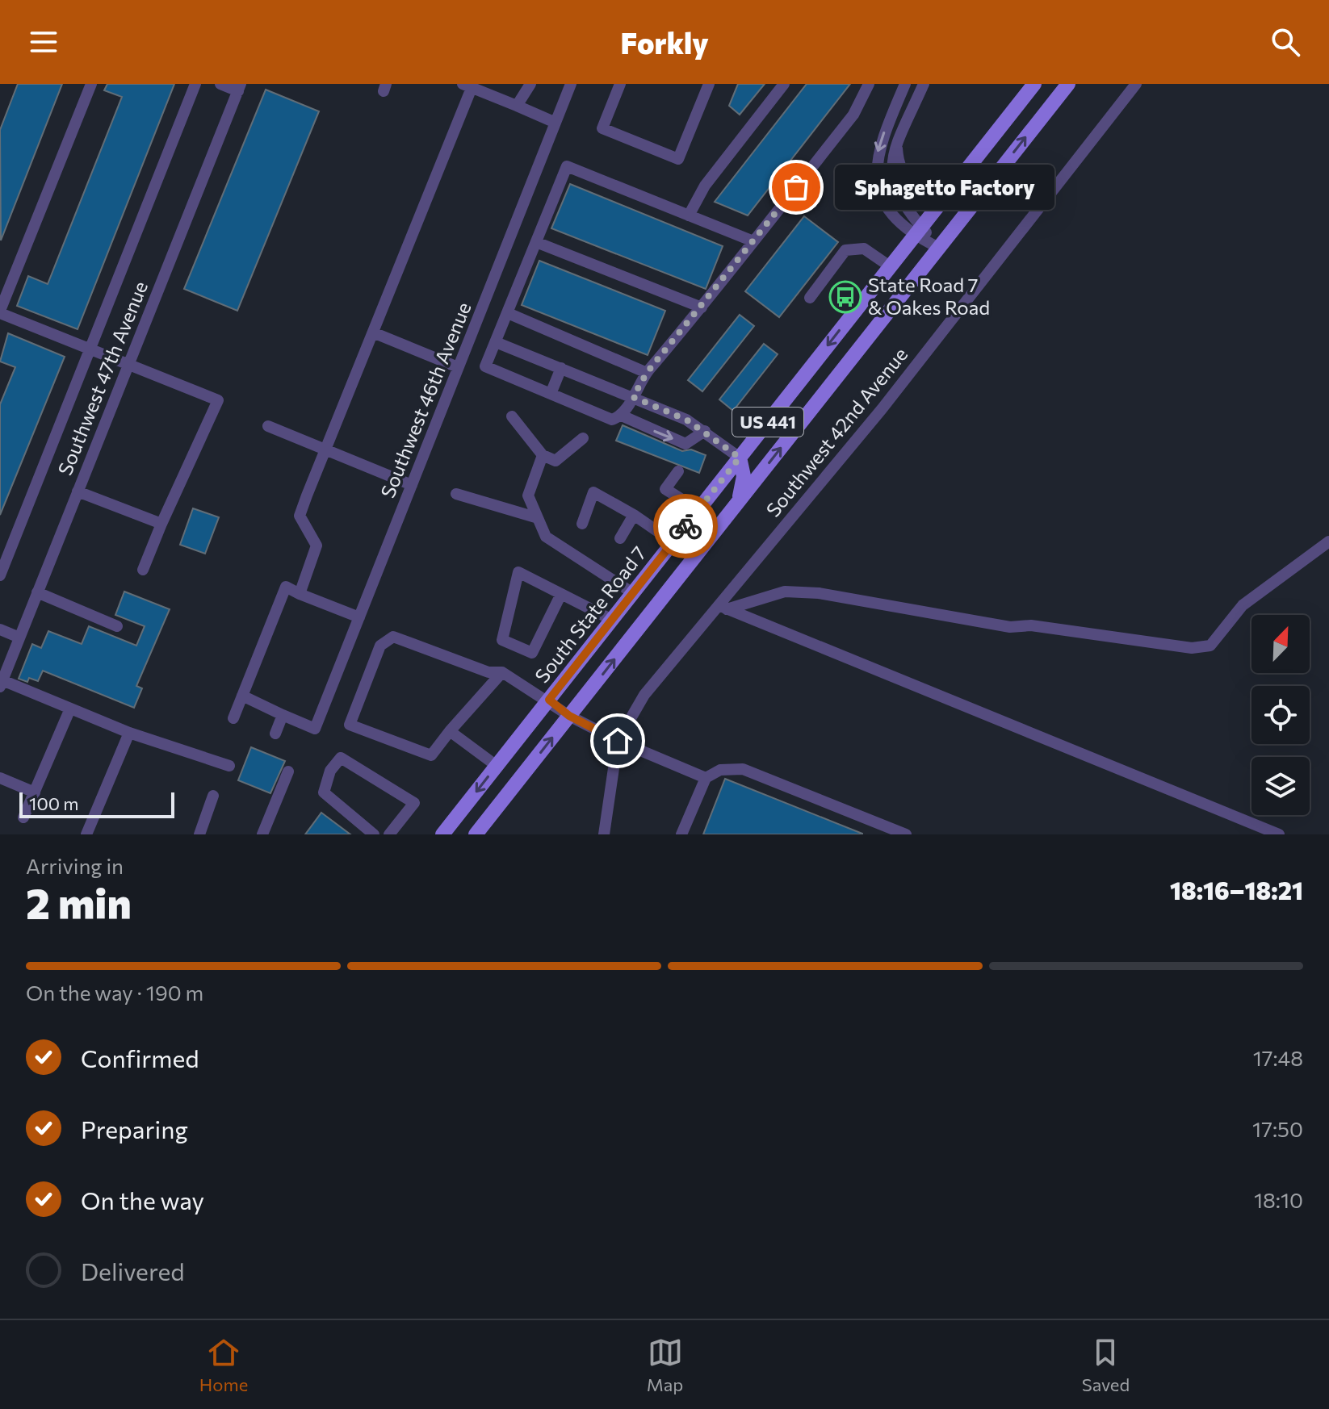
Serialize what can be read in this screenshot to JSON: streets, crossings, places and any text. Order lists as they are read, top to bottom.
{
  "streets": {
    "main road": ["US 441", "South State Road 7"],
    "street": ["Southwest 47th Avenue", "Southwest 46th Avenue", "Southwest 42nd Avenue"]
  },
  "places": {
    "other": ["Sphagetto Factory"],
    "bus stop": ["State Road 7 & Oakes Road"]
  },
  "scale_bar": "100 m",
  "north": "top right",
  "page": {
    "header": "Forkly",
    "bubble": "Sphagetto Factory",
    "scale": "100 m",
    "heading": ["2 min", "Arriving in", "18:16–18:21"],
    "bar": "On the way · 190 m",
    "list": [
      ["Confirmed", "17:48"],
      ["Preparing", "17:50"],
      ["On the way", "18:10"],
      "Delivered"
    ],
    "tabs": ["Home", "Map", "Saved"]
  }
}
